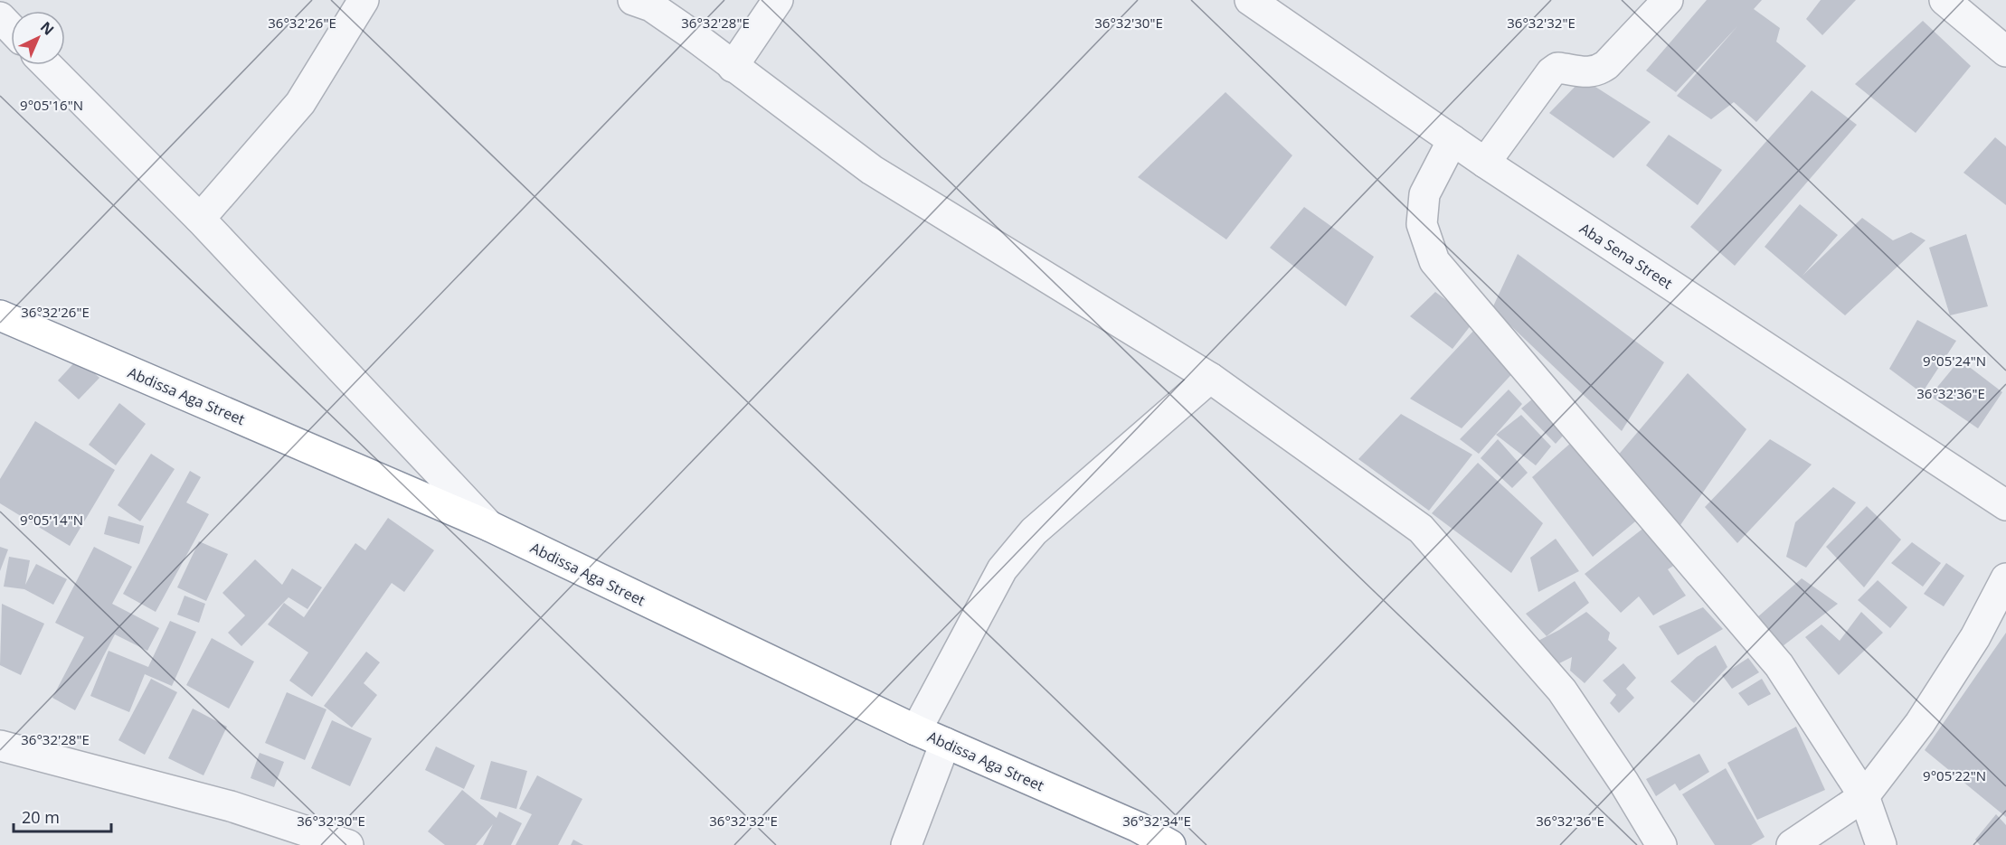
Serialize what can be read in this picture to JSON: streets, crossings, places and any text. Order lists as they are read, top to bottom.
{
  "streets": {
    "highway": ["Abdissa Aga Street"],
    "street": ["Aba Sena Street"]
  },
  "scale_bar": "20 m",
  "north": "top right",
  "coordinates": [
    "36°32'26\"E",
    "36°32'28\"E",
    "36°32'30\"E",
    "36°32'32\"E",
    "9°05'16\"N",
    "9°05'24\"N",
    "36°32'36\"E",
    "9°05'14\"N",
    "9°05'22\"N",
    "36°32'34\"E"
  ]
}
